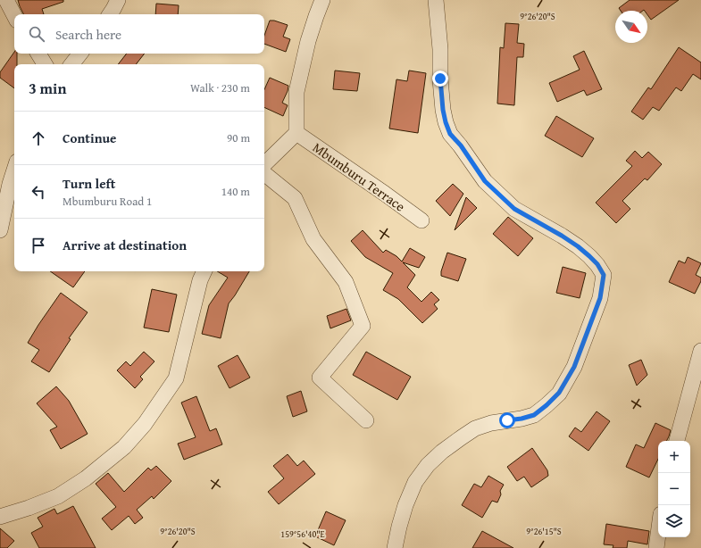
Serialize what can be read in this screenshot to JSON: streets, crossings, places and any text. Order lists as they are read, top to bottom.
{
  "streets": {
    "street": ["Mbumburu Terrace"]
  },
  "north": "bottom right",
  "page": {
    "search": "Search here",
    "heading": ["3 min", "Walk · 230 m"],
    "list": [
      ["Continue", "90 m"],
      ["Turn left", "Mbumburu Road 1", "140 m"],
      "Arrive at destination"
    ],
    "map_buttons": ["+", "−"]
  },
  "coordinates": ["9°26'20\"S", "9°26'15\"S", "159°56'40\"E"]
}
